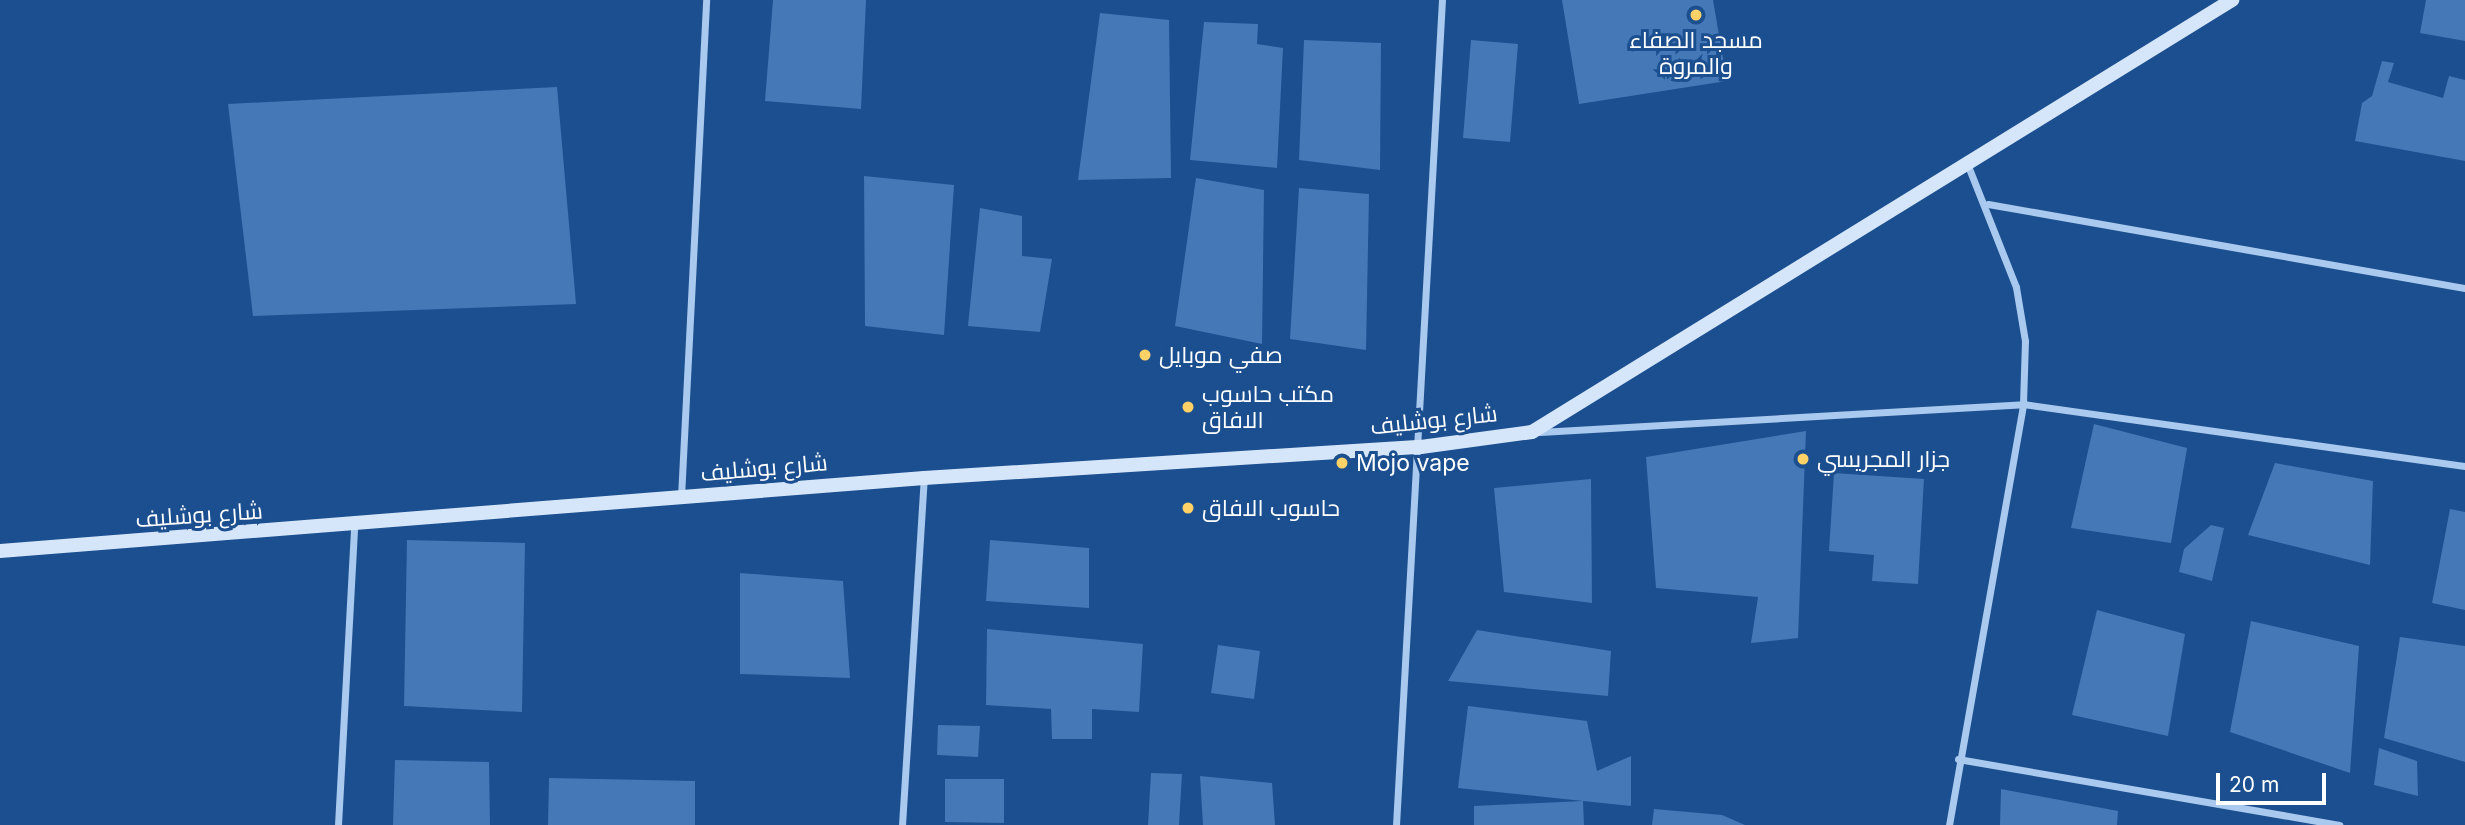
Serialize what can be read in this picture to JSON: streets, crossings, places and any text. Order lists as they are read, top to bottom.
{
  "streets": {
    "street": ["شارع بوشليف"]
  },
  "places": [
    "مسجد الصفاء والمروة",
    "صفي موبايل",
    "مكتب حاسوب الافاق",
    "جزار المجريسي",
    "Mojo vape",
    "حاسوب الافاق"
  ],
  "scale_bar": "20 m"
}
